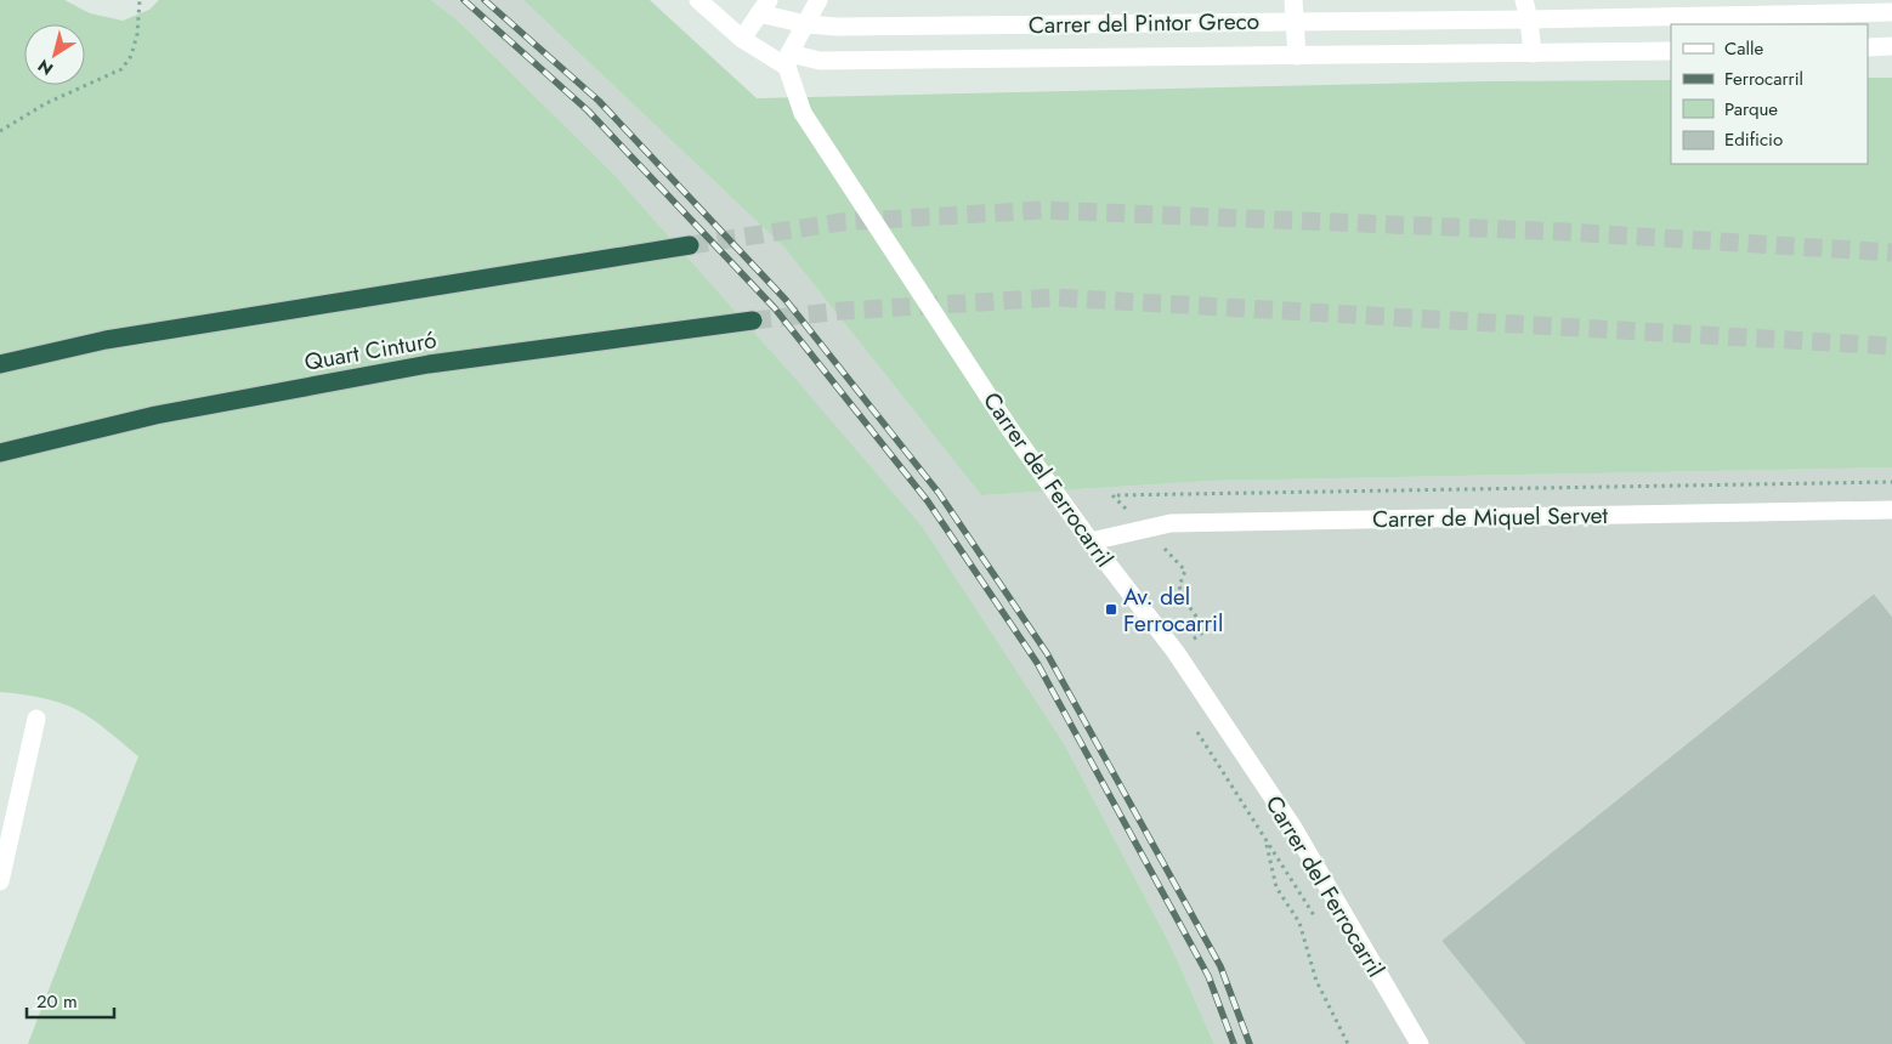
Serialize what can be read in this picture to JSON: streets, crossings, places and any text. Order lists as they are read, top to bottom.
{
  "streets": {
    "highway": ["Quart Cinturó"],
    "street": ["Carrer del Pintor Greco", "Carrer del Ferrocarril", "Carrer de Miquel Servet"]
  },
  "crossings": [
    ["Carrer del Pintor Greco", "Carrer del Ferrocarril"],
    ["Carrer del Ferrocarril", "Carrer de Miquel Servet"]
  ],
  "places": {
    "transit": ["Av. del Ferrocarril"]
  },
  "legend": [
    "Calle",
    "Ferrocarril",
    "Parque",
    "Edificio"
  ],
  "scale_bar": "20 m",
  "north": "bottom left"
}
